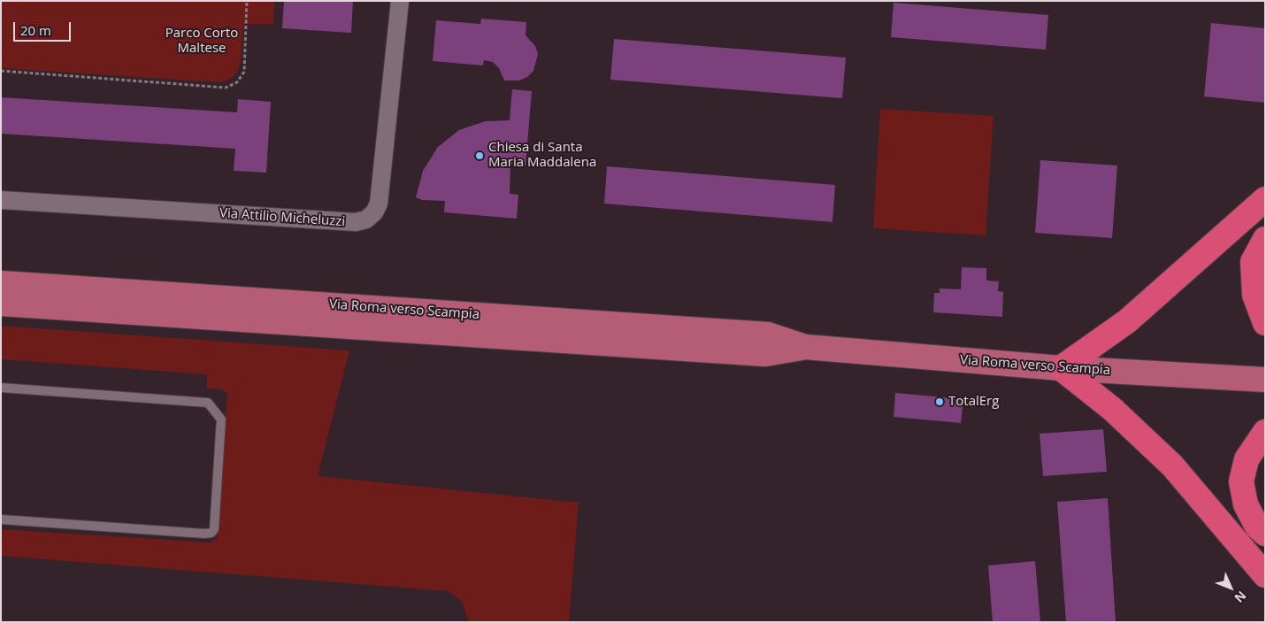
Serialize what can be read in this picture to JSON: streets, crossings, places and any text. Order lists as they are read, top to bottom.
{
  "streets": {
    "main road": ["Via Roma verso Scampia"],
    "street": ["Via Attilio Micheluzzi"]
  },
  "parks": ["Parco Corto Maltese"],
  "places": ["Chiesa di Santa Maria Maddalena", "TotalErg"],
  "scale_bar": "20 m",
  "north": "bottom right"
}
